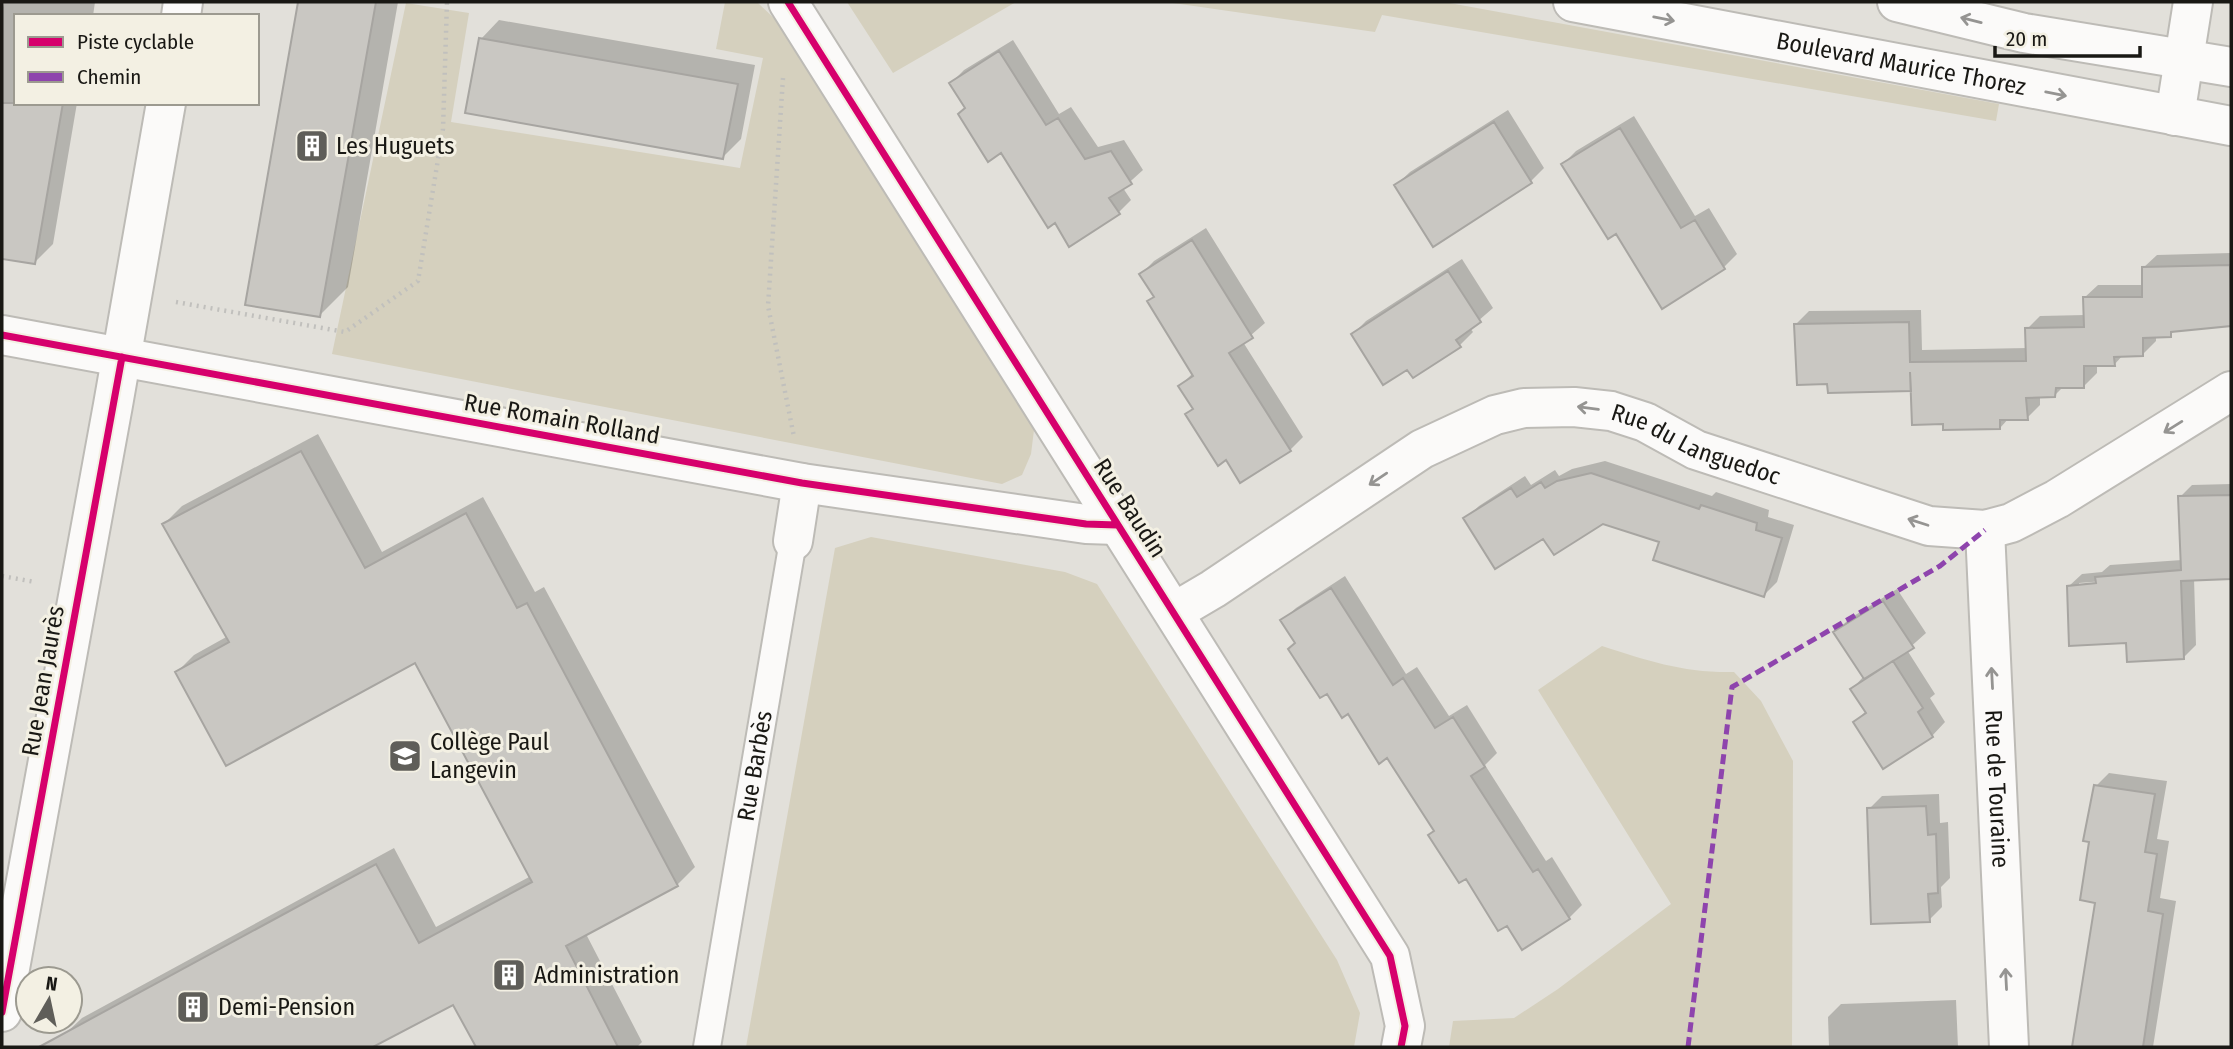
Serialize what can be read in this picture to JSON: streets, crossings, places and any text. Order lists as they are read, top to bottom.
{
  "streets": {
    "street": [
      "Boulevard Maurice Thorez",
      "Rue Romain Rolland",
      "Rue du Languedoc",
      "Rue Baudin",
      "Rue Jean Jaurès",
      "Rue Barbès",
      "Rue de Touraine"
    ]
  },
  "crossings": [
    ["Rue Romain Rolland", "Rue Baudin"],
    ["Rue Romain Rolland", "Rue Jean Jaurès"],
    ["Rue Romain Rolland", "Rue Barbès"],
    ["Rue du Languedoc", "Rue Baudin"],
    ["Rue du Languedoc", "Rue de Touraine"]
  ],
  "one_way": ["Rue du Languedoc", "Rue de Touraine"],
  "places": {
    "building": ["Les Huguets", "Administration", "Demi-Pension"],
    "school or university": ["Collège Paul Langevin"]
  },
  "legend": ["Piste cyclable", "Chemin"],
  "scale_bar": "20 m",
  "north": "top"
}
